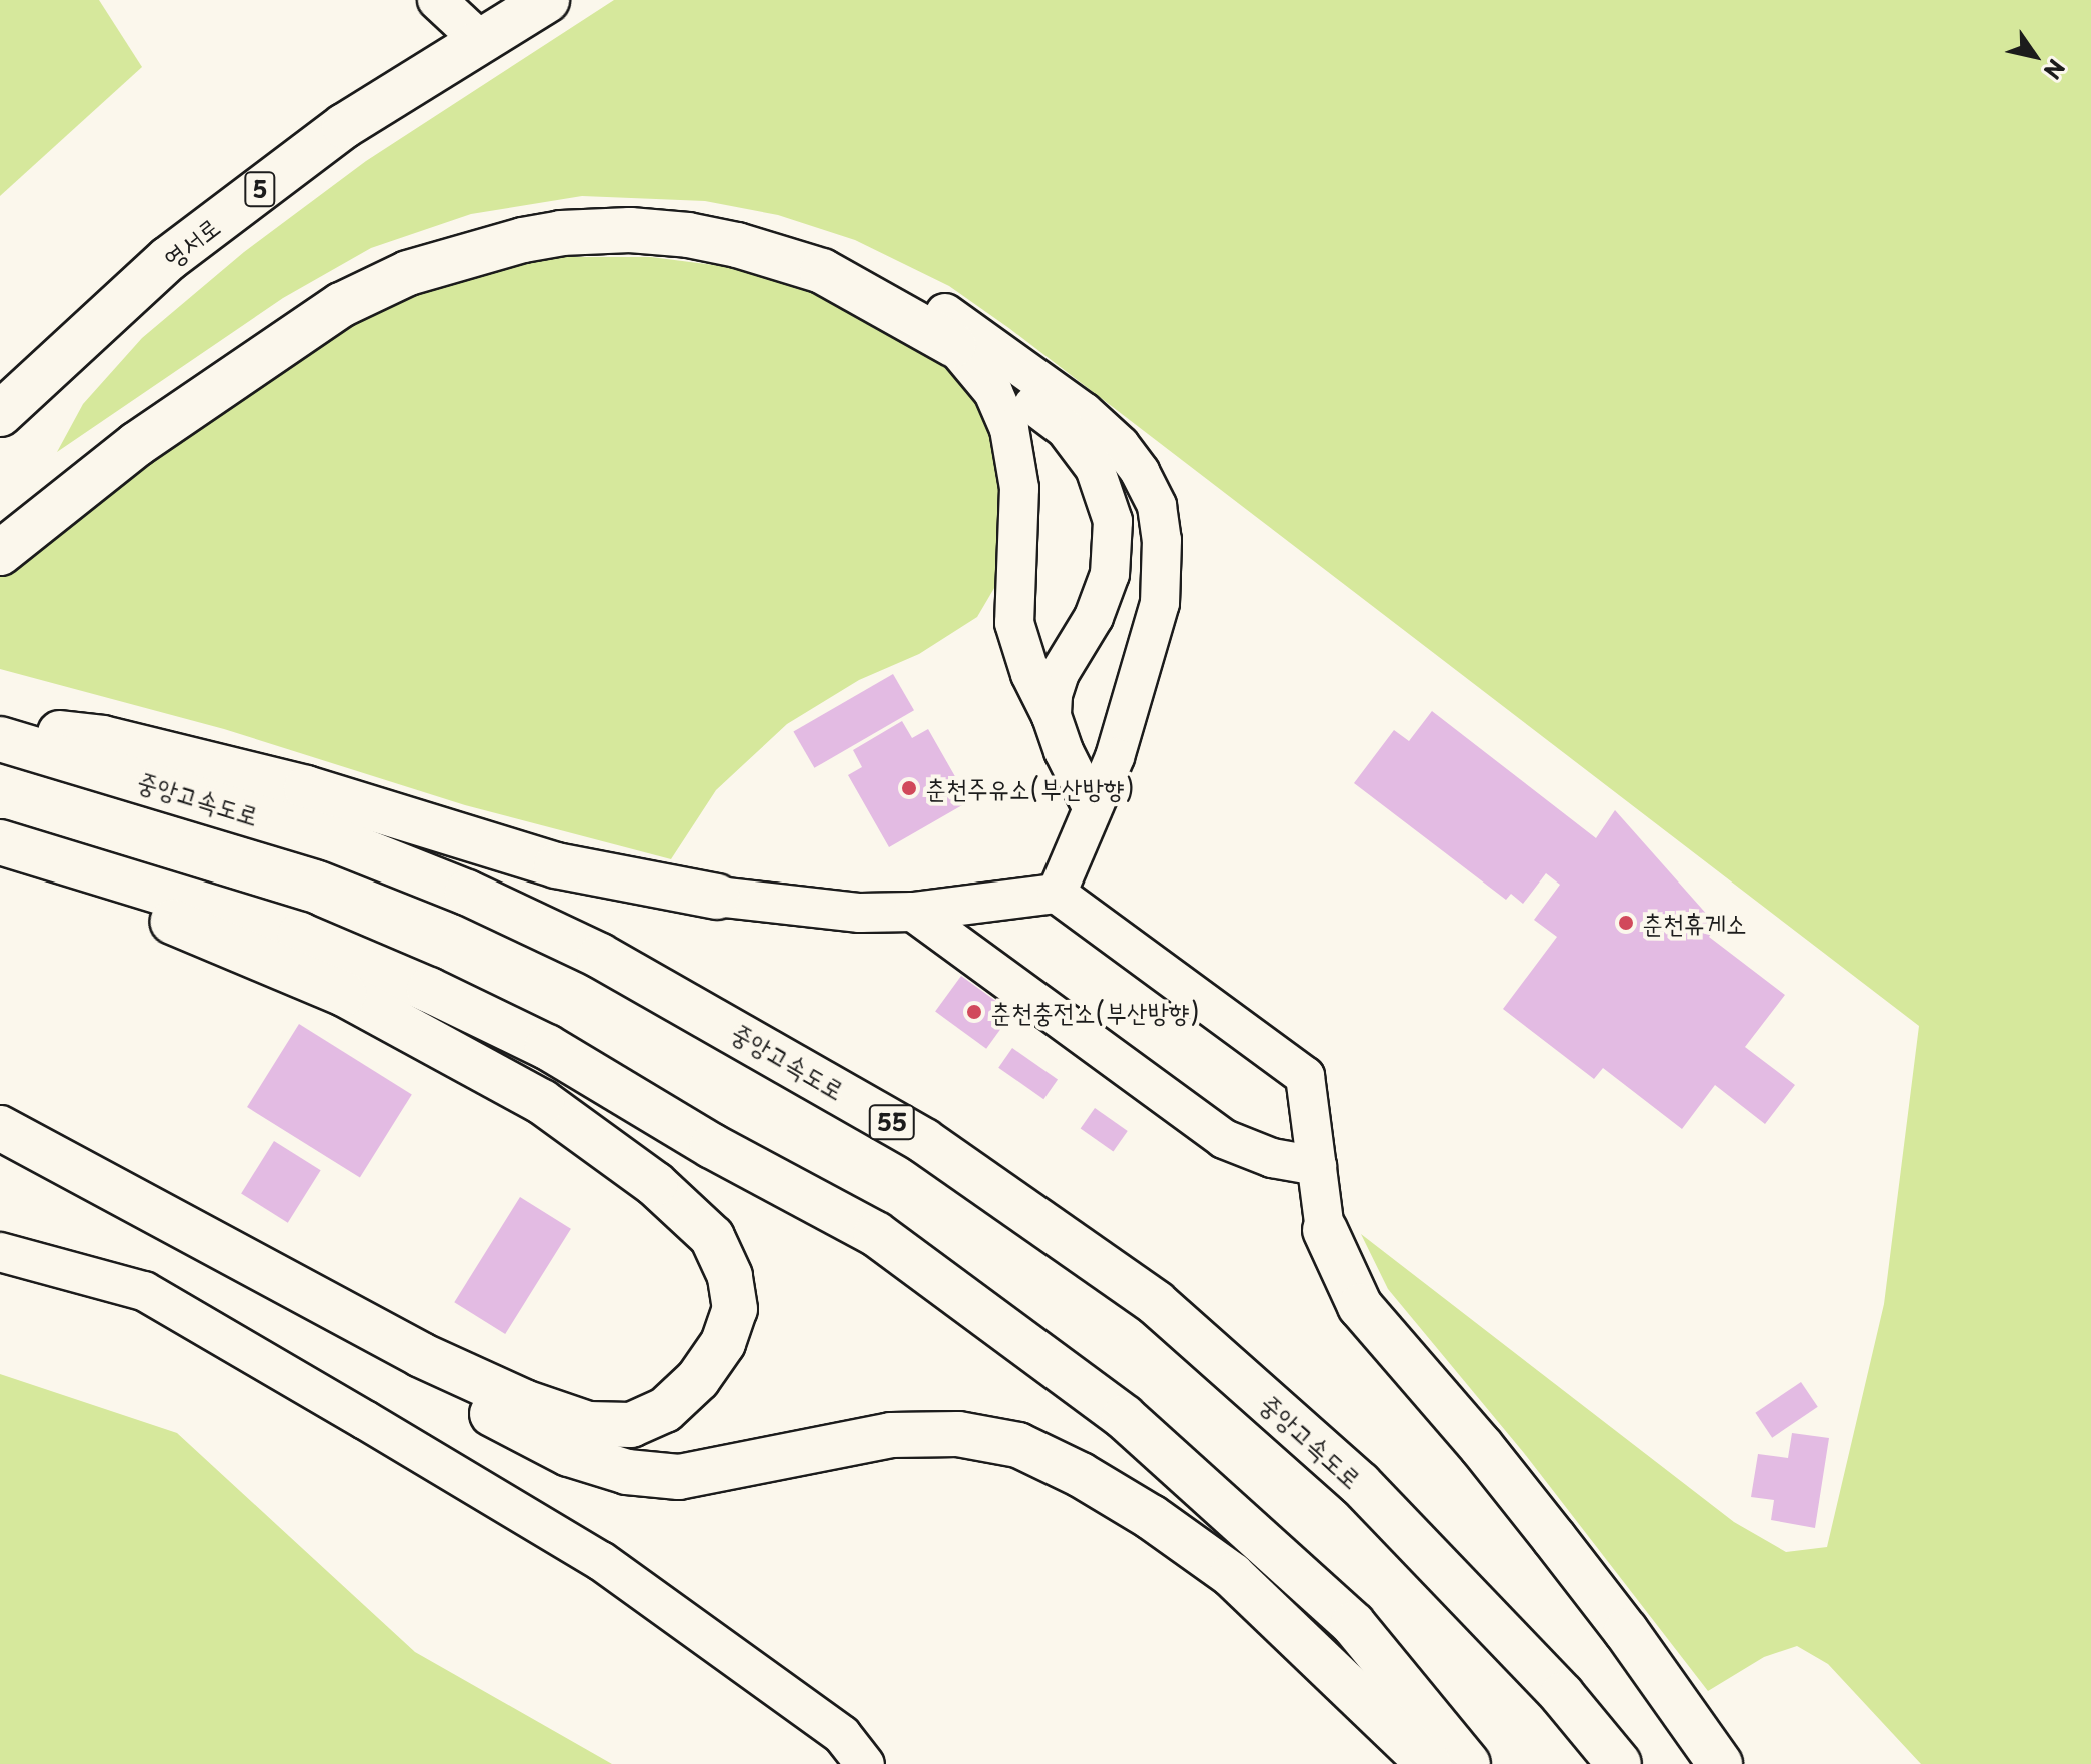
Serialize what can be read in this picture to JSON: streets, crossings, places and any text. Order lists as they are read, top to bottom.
{
  "streets": {
    "main road": [
      "5",
      "영서로",
      "중앙고속도로",
      "55"
    ]
  },
  "places": ["춘천주유소(부산방향)", "춘천휴게소", "춘천충전소(부산방향)"],
  "north": "bottom right"
}
